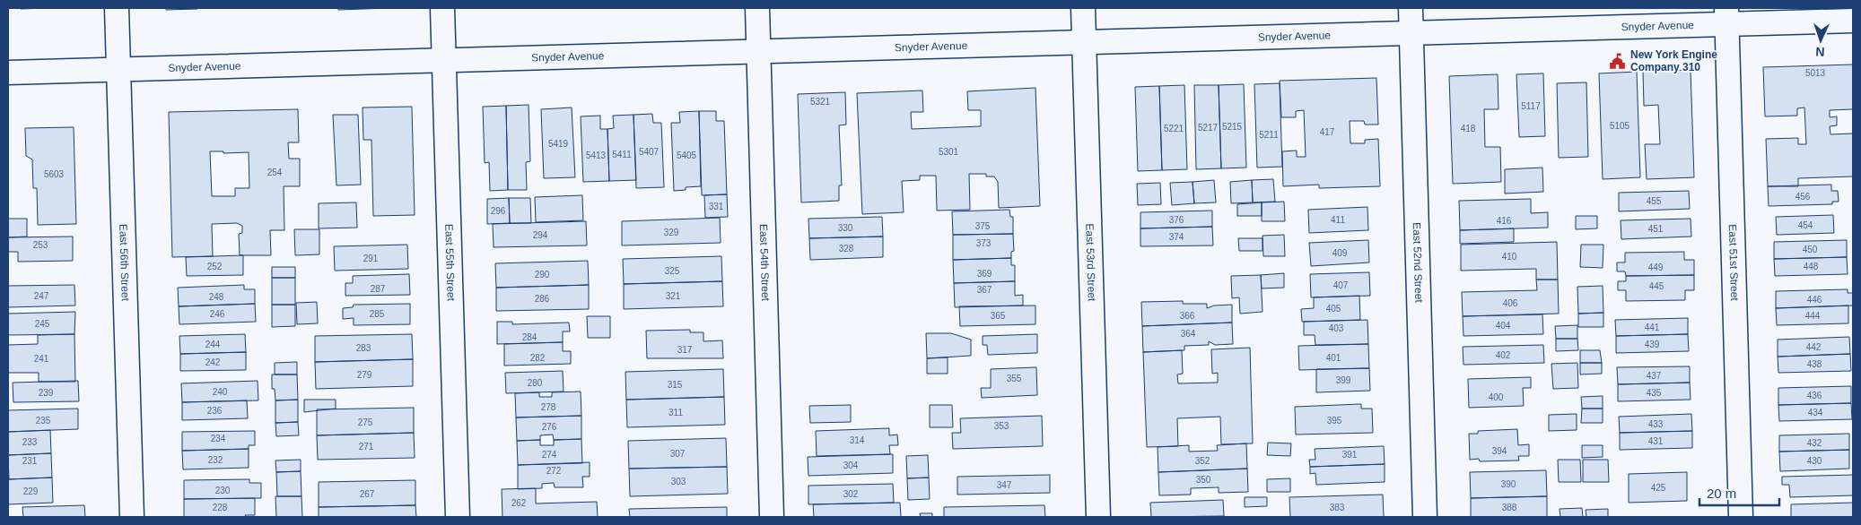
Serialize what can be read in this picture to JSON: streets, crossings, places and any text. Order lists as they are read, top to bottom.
{
  "streets": {
    "street": [
      "Snyder Avenue",
      "East 56th Street",
      "East 55th Street",
      "East 54th Street",
      "East 53rd Street",
      "East 52nd Street",
      "East 51st Street"
    ]
  },
  "crossings": [
    ["Snyder Avenue", "East 56th Street"],
    ["Snyder Avenue", "East 55th Street"],
    ["Snyder Avenue", "East 54th Street"],
    ["Snyder Avenue", "East 53rd Street"],
    ["Snyder Avenue", "East 52nd Street"],
    ["Snyder Avenue", "East 51st Street"]
  ],
  "places": {
    "public building": ["New York Engine Company 310"]
  },
  "house_numbers": [
    "5013",
    "5321",
    "5117",
    "5105",
    "5215",
    "5217",
    "5221",
    "418",
    "417",
    "5211",
    "5419",
    "5407",
    "5301",
    "5411",
    "5413",
    "5405",
    "254",
    "5603",
    "456",
    "455",
    "331",
    "296",
    "376",
    "411",
    "416",
    "454",
    "375",
    "330",
    "451",
    "329",
    "294",
    "374",
    "373",
    "253",
    "328",
    "450",
    "409",
    "410",
    "291",
    "252",
    "448",
    "449",
    "325",
    "369",
    "290",
    "407",
    "445",
    "287",
    "367",
    "247",
    "321",
    "248",
    "286",
    "446",
    "406",
    "405",
    "246",
    "285",
    "365",
    "366",
    "444",
    "245",
    "404",
    "441",
    "403",
    "364",
    "284",
    "244",
    "439",
    "442",
    "283",
    "317",
    "402",
    "282",
    "401",
    "241",
    "242",
    "438",
    "279",
    "437",
    "355",
    "399",
    "280",
    "315",
    "240",
    "239",
    "435",
    "436",
    "400",
    "278",
    "236",
    "311",
    "434",
    "235",
    "395",
    "275",
    "433",
    "353",
    "276",
    "234",
    "314",
    "431",
    "233",
    "432",
    "271",
    "394",
    "307",
    "274",
    "391",
    "232",
    "231",
    "352",
    "430",
    "304",
    "272",
    "350",
    "303",
    "390",
    "347",
    "425",
    "230",
    "229",
    "267",
    "302",
    "262",
    "228",
    "383",
    "388"
  ],
  "scale_bar": "20 m",
  "north": "bottom"
}
